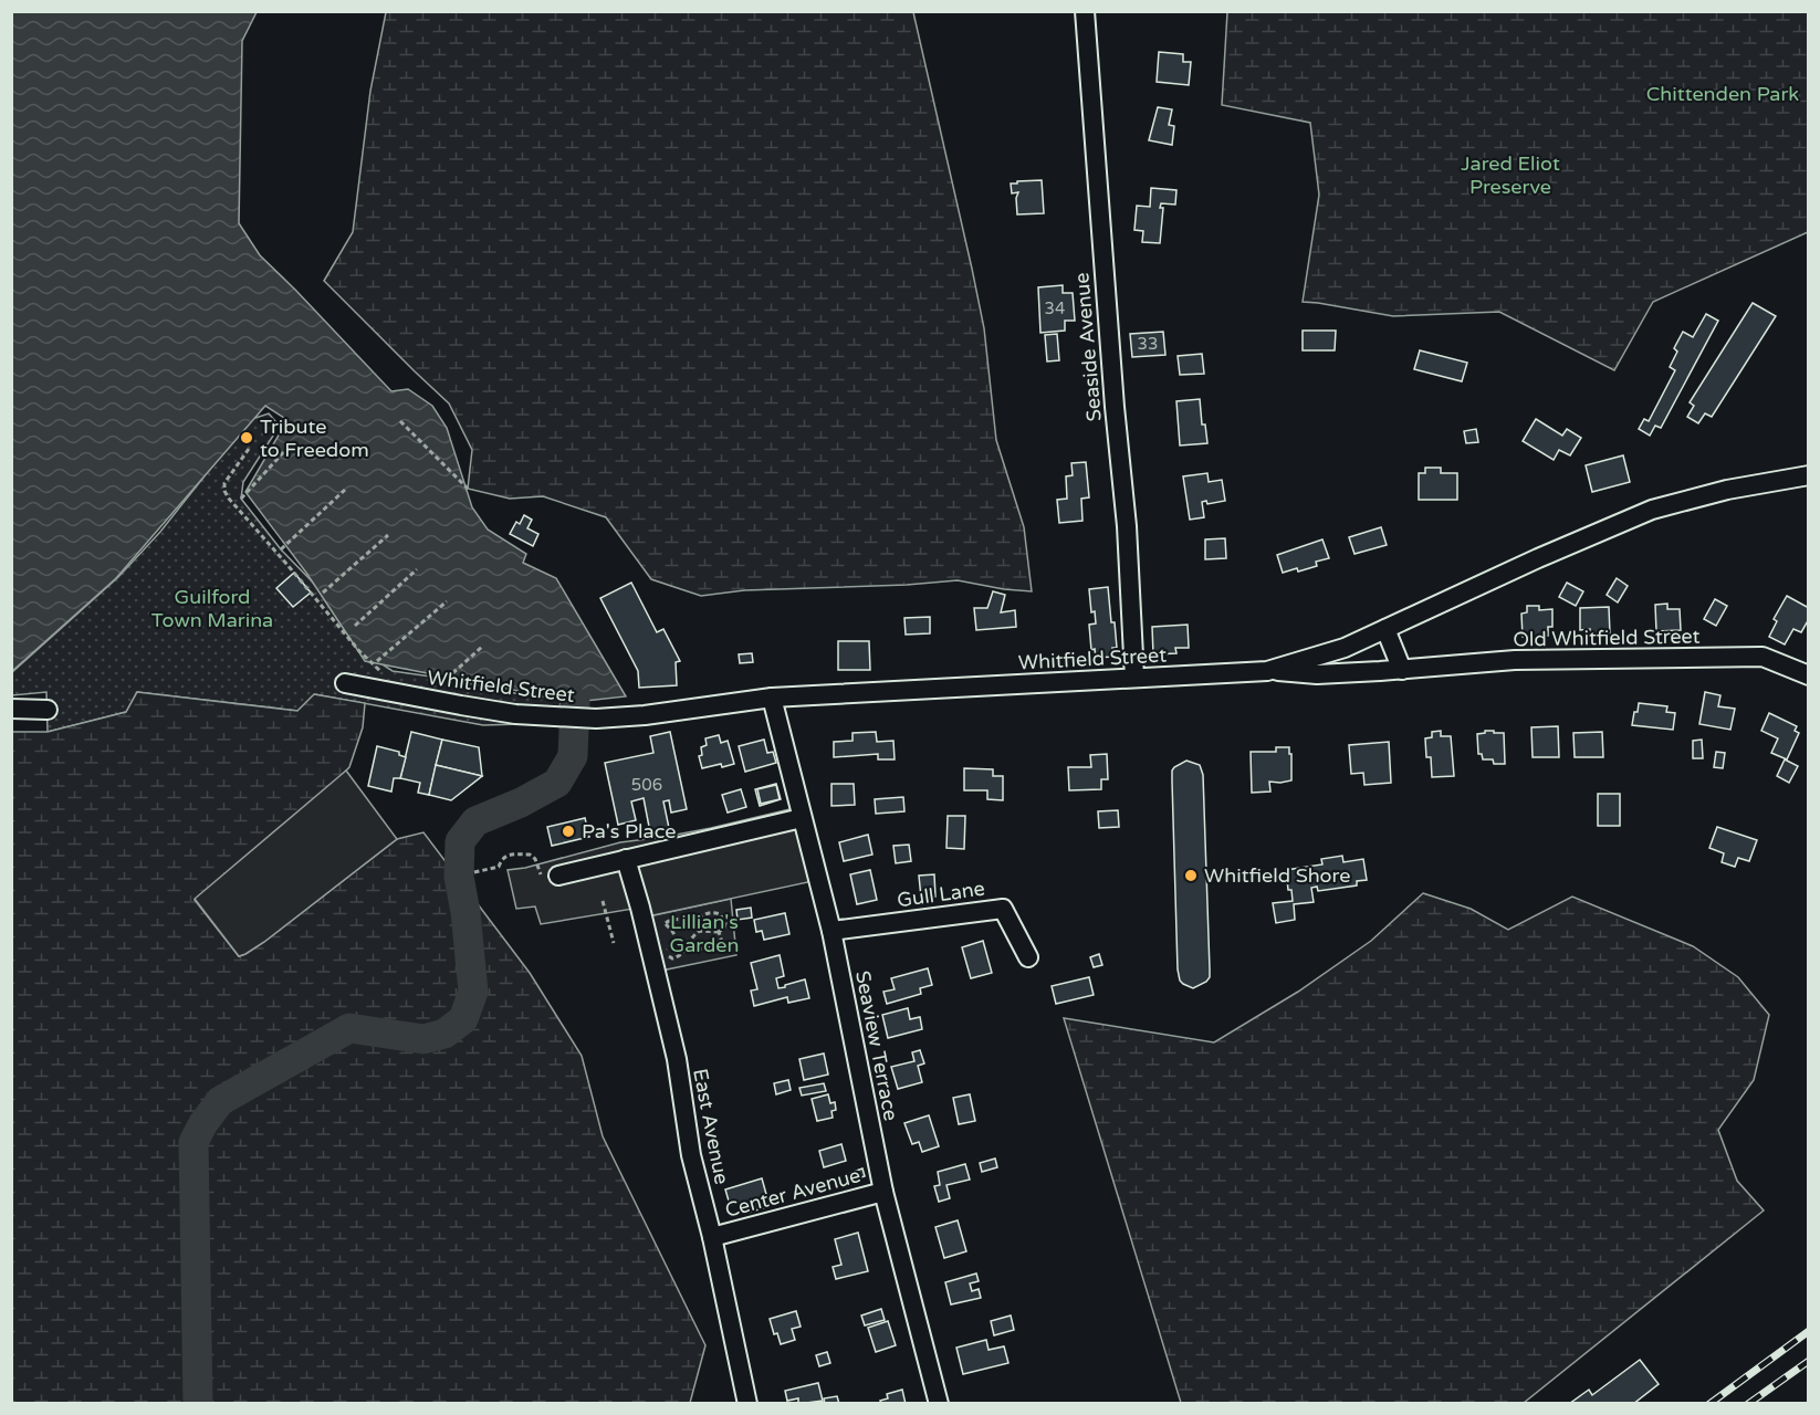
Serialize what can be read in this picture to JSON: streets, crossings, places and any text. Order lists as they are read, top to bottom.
{
  "streets": {
    "street": [
      "Seaside Avenue",
      "Old Whitfield Street",
      "Whitfield Street",
      "Gull Lane",
      "Seaview Terrace",
      "East Avenue",
      "Center Avenue"
    ]
  },
  "crossings": [
    ["Seaside Avenue", "Whitfield Street"],
    ["Old Whitfield Street", "Whitfield Street"],
    ["Whitfield Street", "Seaview Terrace"],
    ["Gull Lane", "Seaview Terrace"],
    ["Seaview Terrace", "Center Avenue"],
    ["East Avenue", "Center Avenue"]
  ],
  "parks": [
    "Chittenden Park",
    "Jared Eliot Preserve",
    "Guilford Town Marina",
    "Lillian's Garden"
  ],
  "places": ["Tribute to Freedom", "Pa's Place", "Whitfield Shore"],
  "house_numbers": ["34", "33", "506"]
}
